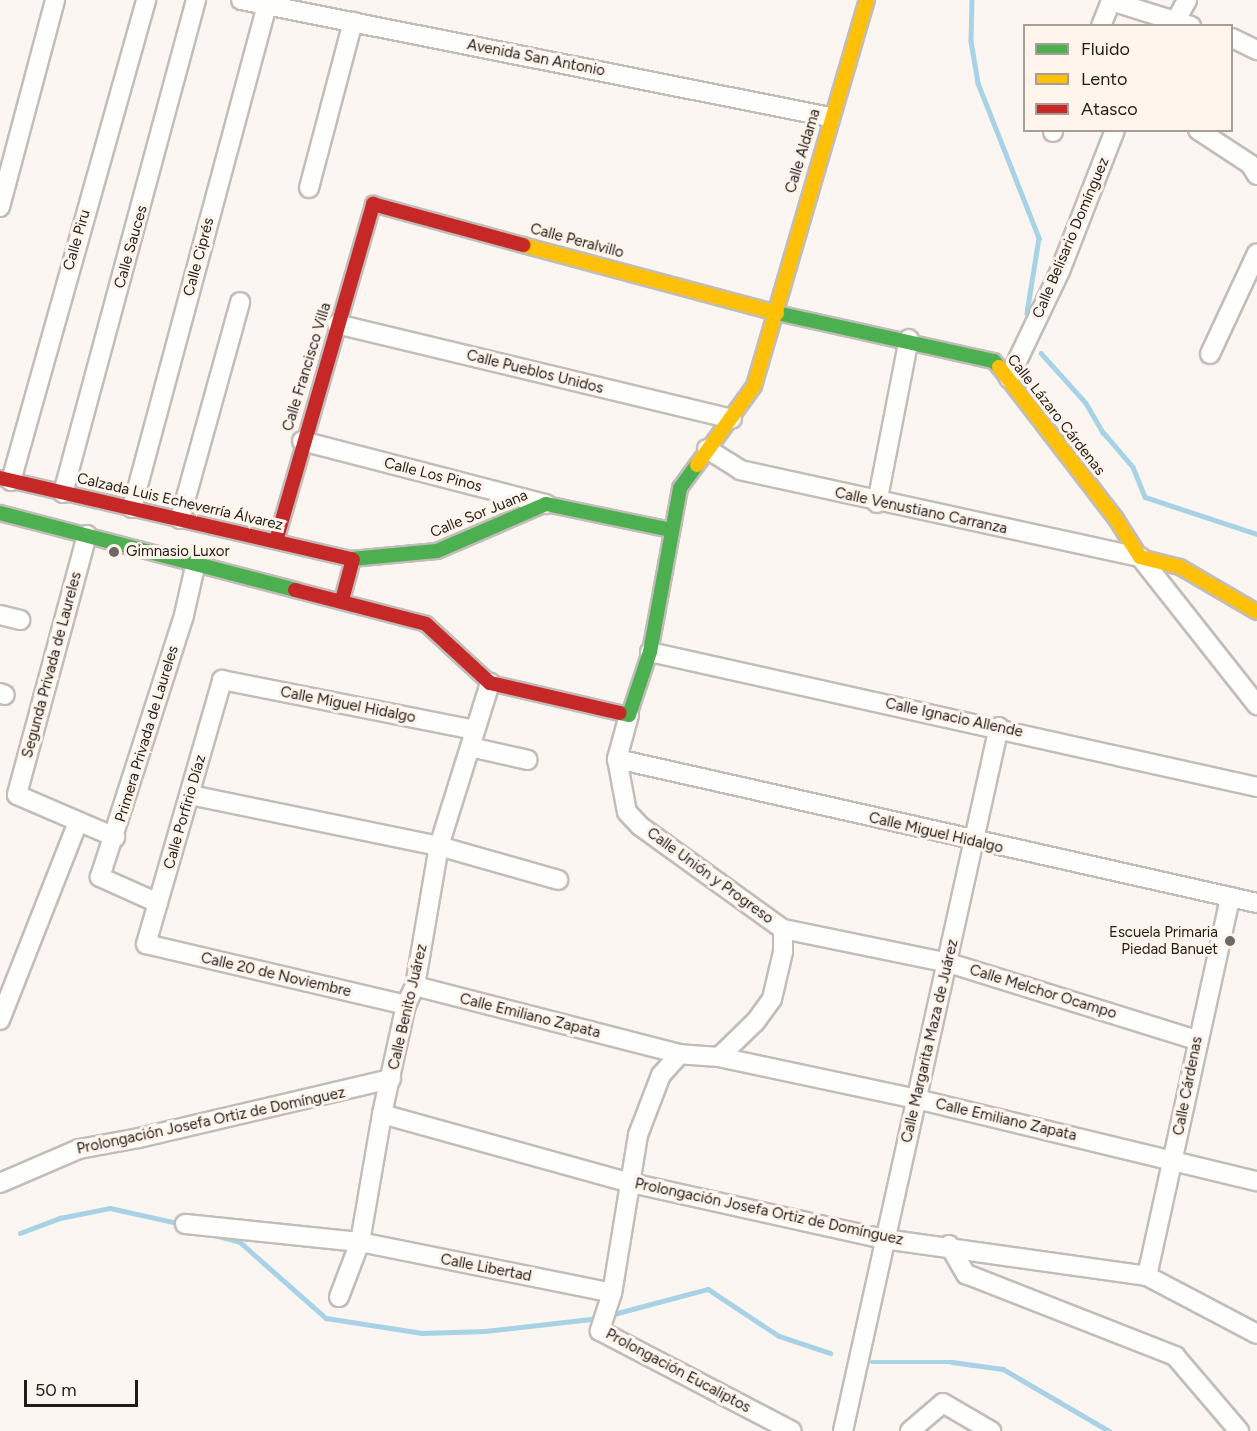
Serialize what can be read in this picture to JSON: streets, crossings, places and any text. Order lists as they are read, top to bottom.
{
  "streets": {
    "street": [
      "Avenida San Antonio",
      "Calle Aldama",
      "Calle Belisario Domínguez",
      "Calle Piru",
      "Calle Peralvillo",
      "Calle Sauces",
      "Calle Ciprés",
      "Calle Francisco Villa",
      "Calle Pueblos Unidos",
      "Calle Lázaro Cárdenas",
      "Calle Los Pinos",
      "Calzada Luis Echeverría Álvarez",
      "Calle Venustiano Carranza",
      "Calle Sor Juana",
      "Segunda Privada de Laureles",
      "Calle Miguel Hidalgo",
      "Calle Ignacio Allende",
      "Primera Privada de Laureles",
      "Calle Porfirio Díaz",
      "Calle Unión y Progreso",
      "Calle 20 de Noviembre",
      "Calle Melchor Ocampo",
      "Calle Benito Juárez",
      "Calle Emiliano Zapata",
      "Calle Margarita Maza de Juárez",
      "Calle Cárdenas",
      "Prolongación Josefa Ortiz de Domínguez",
      "Calle Libertad",
      "Prolongación Eucaliptos"
    ]
  },
  "crossings": [
    ["Avenida San Antonio", "Calle Aldama"],
    ["Avenida San Antonio", "Calle Ciprés"],
    ["Calle Aldama", "Calle Peralvillo"],
    ["Calle Aldama", "Calle Lázaro Cárdenas"],
    ["Calle Aldama", "Calle Unión y Progreso"],
    ["Calle Belisario Domínguez", "Calle Lázaro Cárdenas"],
    ["Calle Piru", "Calzada Luis Echeverría Álvarez"],
    ["Calle Peralvillo", "Calle Francisco Villa"],
    ["Calle Peralvillo", "Calle Lázaro Cárdenas"],
    ["Calle Peralvillo", "Calle Unión y Progreso"],
    ["Calle Sauces", "Calzada Luis Echeverría Álvarez"],
    ["Calle Ciprés", "Calzada Luis Echeverría Álvarez"],
    ["Calle Francisco Villa", "Calle Pueblos Unidos"],
    ["Calle Francisco Villa", "Calle Los Pinos"],
    ["Calle Francisco Villa", "Calzada Luis Echeverría Álvarez"],
    ["Calle Pueblos Unidos", "Calle Unión y Progreso"],
    ["Calle Lázaro Cárdenas", "Calle Venustiano Carranza"],
    ["Calle Lázaro Cárdenas", "Calle Unión y Progreso"],
    ["Calle Los Pinos", "Calle Sor Juana"],
    ["Calle Los Pinos", "Calle Unión y Progreso"],
    ["Calzada Luis Echeverría Álvarez", "Calle Sor Juana"],
    ["Calle Venustiano Carranza", "Calle Unión y Progreso"],
    ["Calle Miguel Hidalgo", "Calle Porfirio Díaz"],
    ["Calle Miguel Hidalgo", "Calle Unión y Progreso"],
    ["Calle Miguel Hidalgo", "Calle Benito Juárez"],
    ["Calle Miguel Hidalgo", "Calle Margarita Maza de Juárez"],
    ["Calle Miguel Hidalgo", "Calle Cárdenas"],
    ["Calle Ignacio Allende", "Calle Unión y Progreso"],
    ["Calle Ignacio Allende", "Calle Margarita Maza de Juárez"],
    ["Primera Privada de Laureles", "Calle Porfirio Díaz"],
    ["Calle Porfirio Díaz", "Calle 20 de Noviembre"],
    ["Calle Unión y Progreso", "Calle Melchor Ocampo"],
    ["Calle Unión y Progreso", "Calle Emiliano Zapata"],
    ["Calle 20 de Noviembre", "Calle Benito Juárez"],
    ["Calle Melchor Ocampo", "Calle Margarita Maza de Juárez"],
    ["Calle Melchor Ocampo", "Calle Cárdenas"],
    ["Calle Benito Juárez", "Calle Emiliano Zapata"],
    ["Calle Benito Juárez", "Prolongación Josefa Ortiz de Domínguez"],
    ["Calle Benito Juárez", "Calle Libertad"],
    ["Calle Emiliano Zapata", "Calle Margarita Maza de Juárez"],
    ["Calle Emiliano Zapata", "Calle Cárdenas"],
    ["Calle Margarita Maza de Juárez", "Prolongación Josefa Ortiz de Domínguez"],
    ["Calle Cárdenas", "Prolongación Josefa Ortiz de Domínguez"],
    ["Prolongación Josefa Ortiz de Domínguez", "Prolongación Eucaliptos"],
    ["Calle Libertad", "Prolongación Eucaliptos"]
  ],
  "places": ["Gimnasio Luxor", "Escuela Primaria Piedad Banuet"],
  "legend": ["Fluido", "Lento", "Atasco"],
  "scale_bar": "50 m"
}
